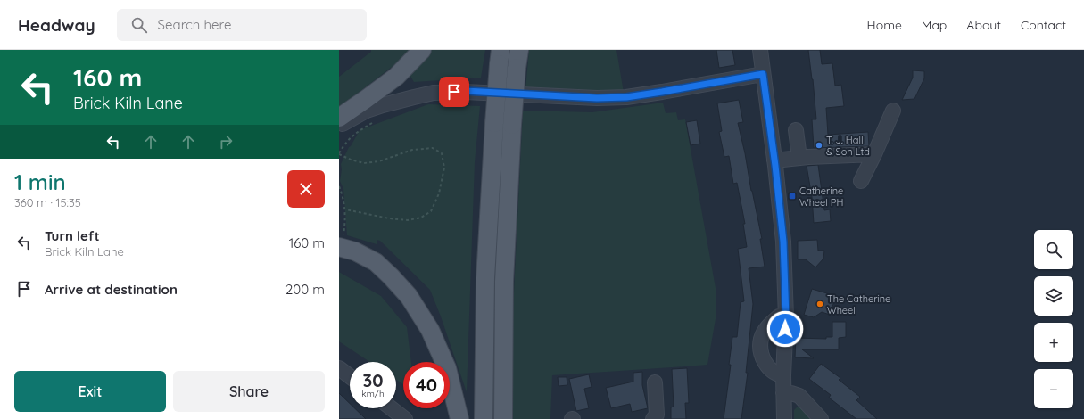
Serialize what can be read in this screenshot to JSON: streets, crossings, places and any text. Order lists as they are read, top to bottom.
{
  "places": {
    "other": ["T. J. Hall & Son Ltd", "The Catherine Wheel"],
    "transit": ["Catherine Wheel PH"]
  },
  "page": {
    "header": "Headway",
    "search": "Search here",
    "nav": [
      "Home",
      "Map",
      "About",
      "Contact"
    ],
    "turn": ["160 m", "Brick Kiln Lane"],
    "heading": ["1 min", "360 m · 15:35"],
    "list": [
      {
        "name": "Turn left",
        "note": "Brick Kiln Lane",
        "value": "160 m"
      },
      {
        "name": "Arrive at destination",
        "value": "200 m"
      }
    ],
    "map_buttons": ["+", "−"],
    "speed": "30 km/h",
    "limit": "40",
    "buttons": ["Exit", "Share"]
  }
}
